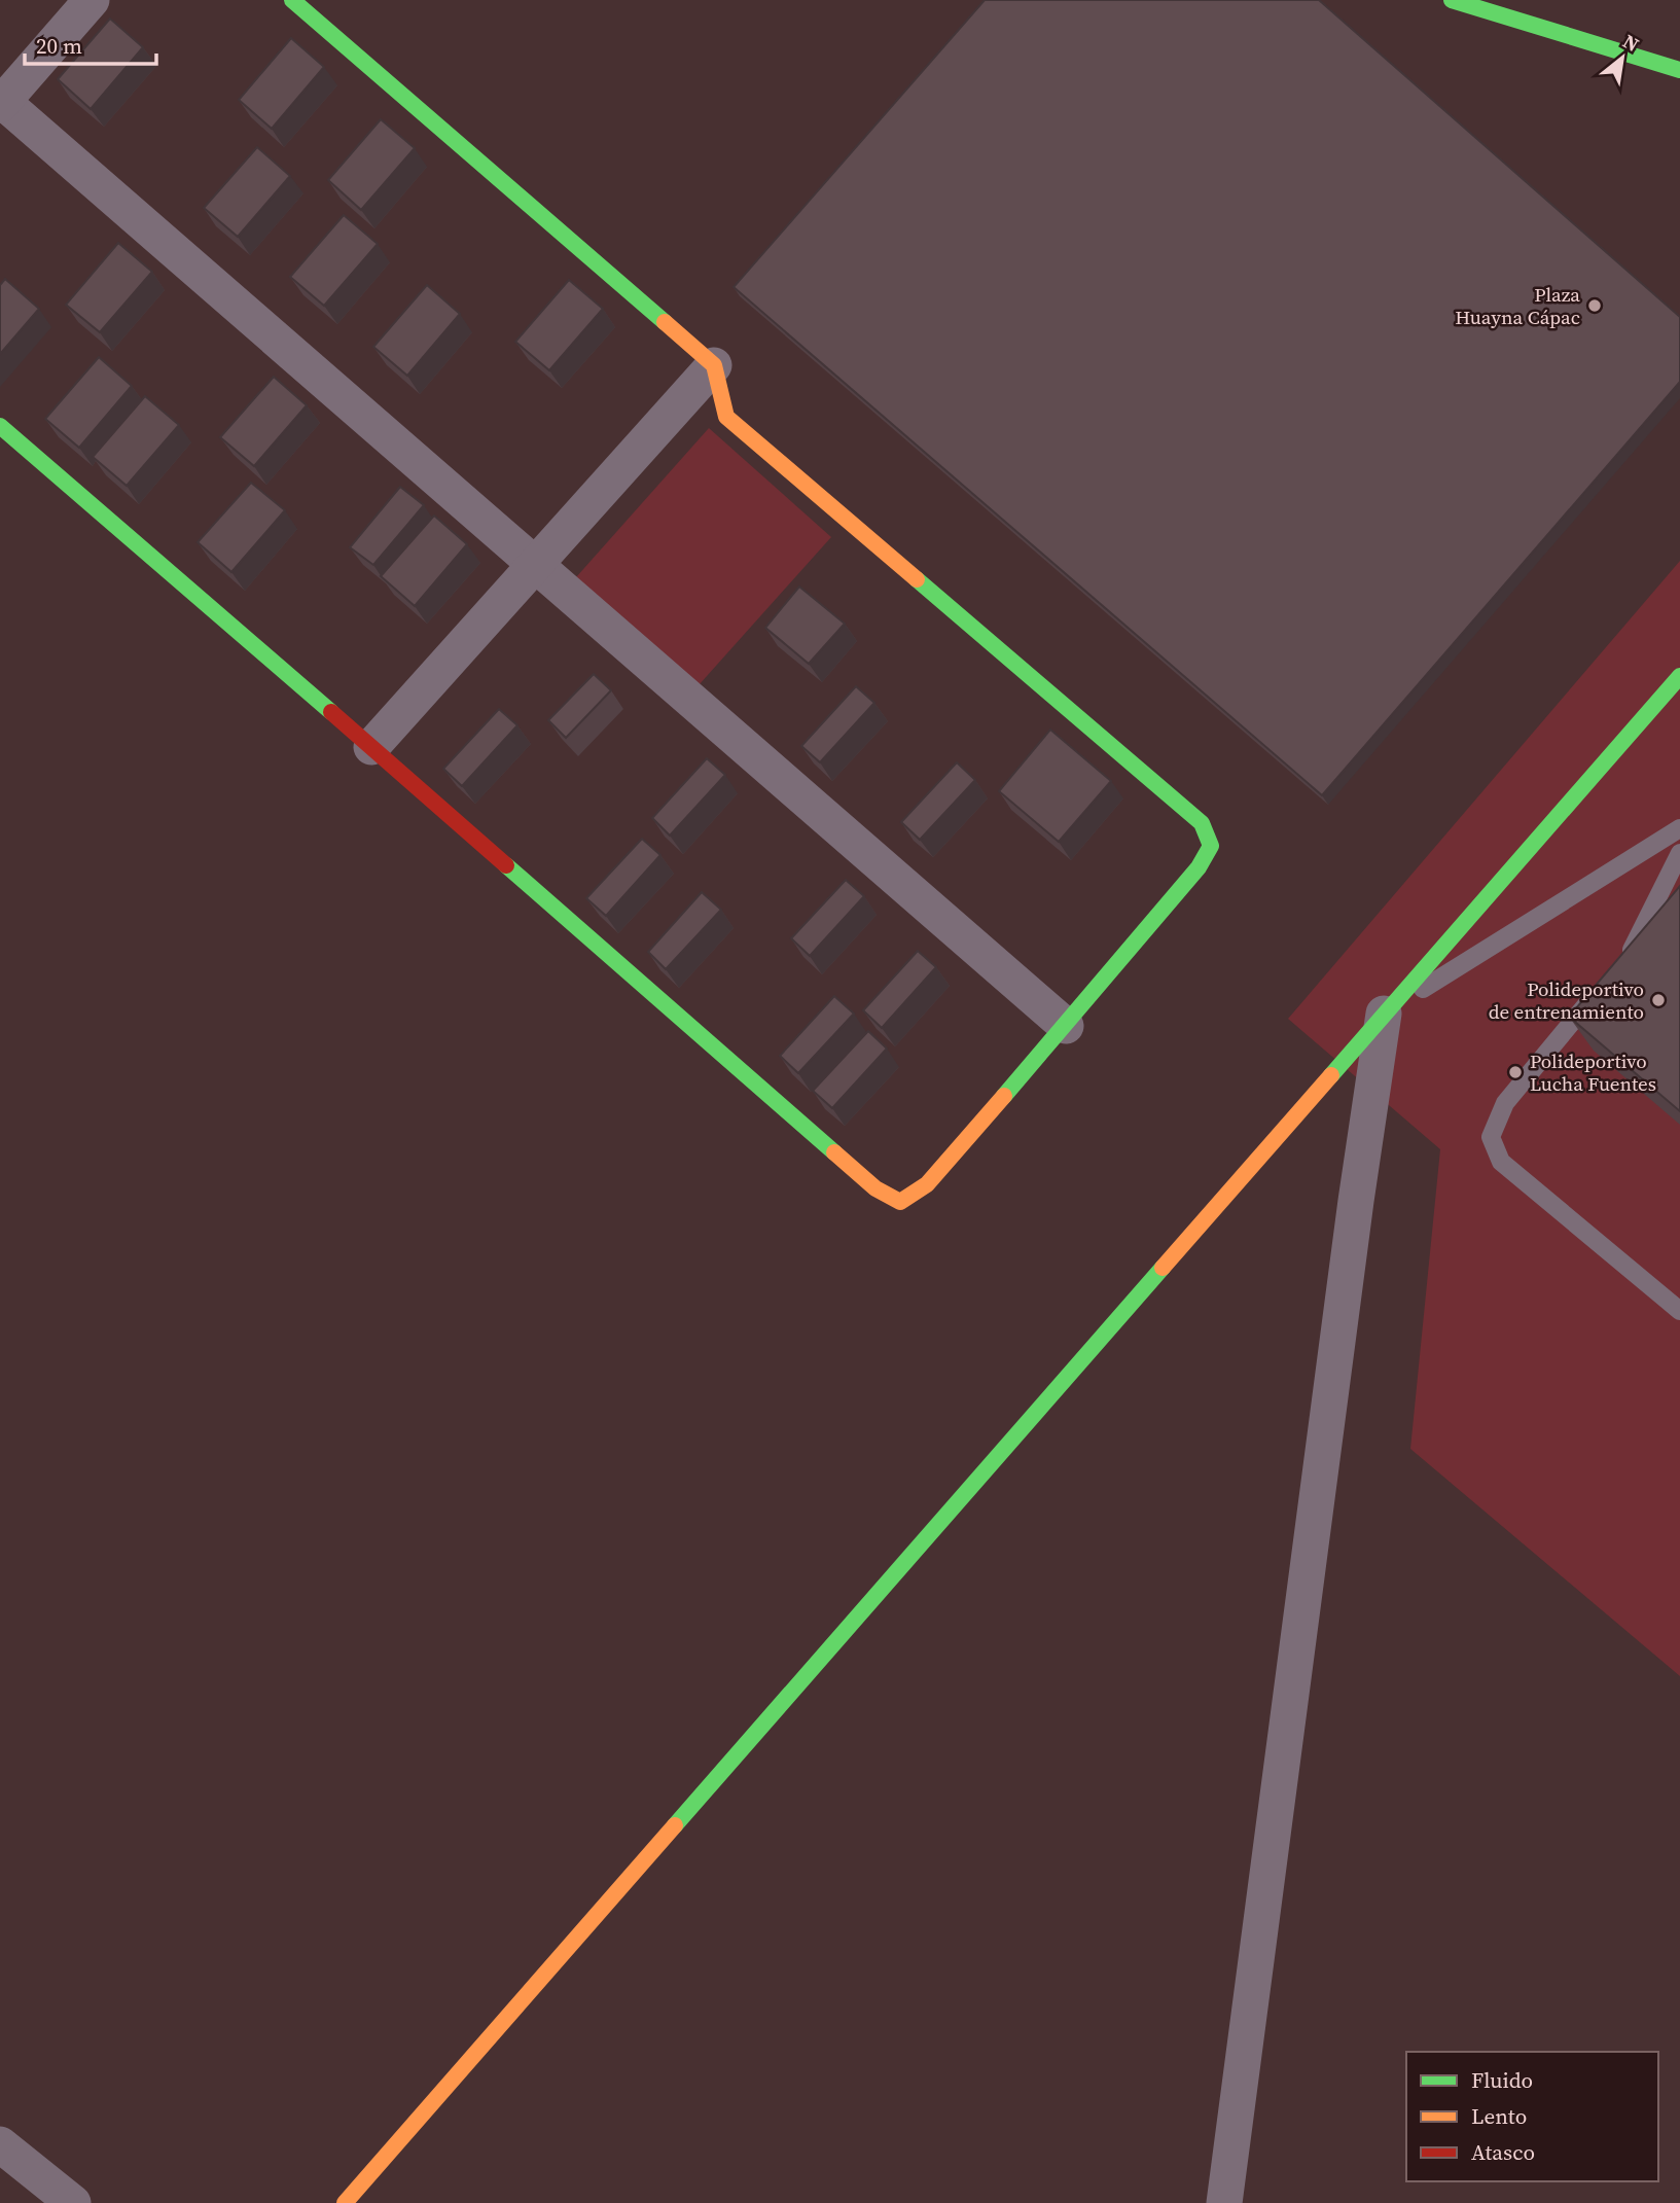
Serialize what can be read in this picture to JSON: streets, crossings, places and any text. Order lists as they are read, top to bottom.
{
  "places": ["Plaza Huayna Cápac", "Polideportivo de entrenamiento", "Polideportivo Lucha Fuentes"],
  "legend": ["Fluido", "Lento", "Atasco"],
  "scale_bar": "20 m",
  "north": "top right"
}
